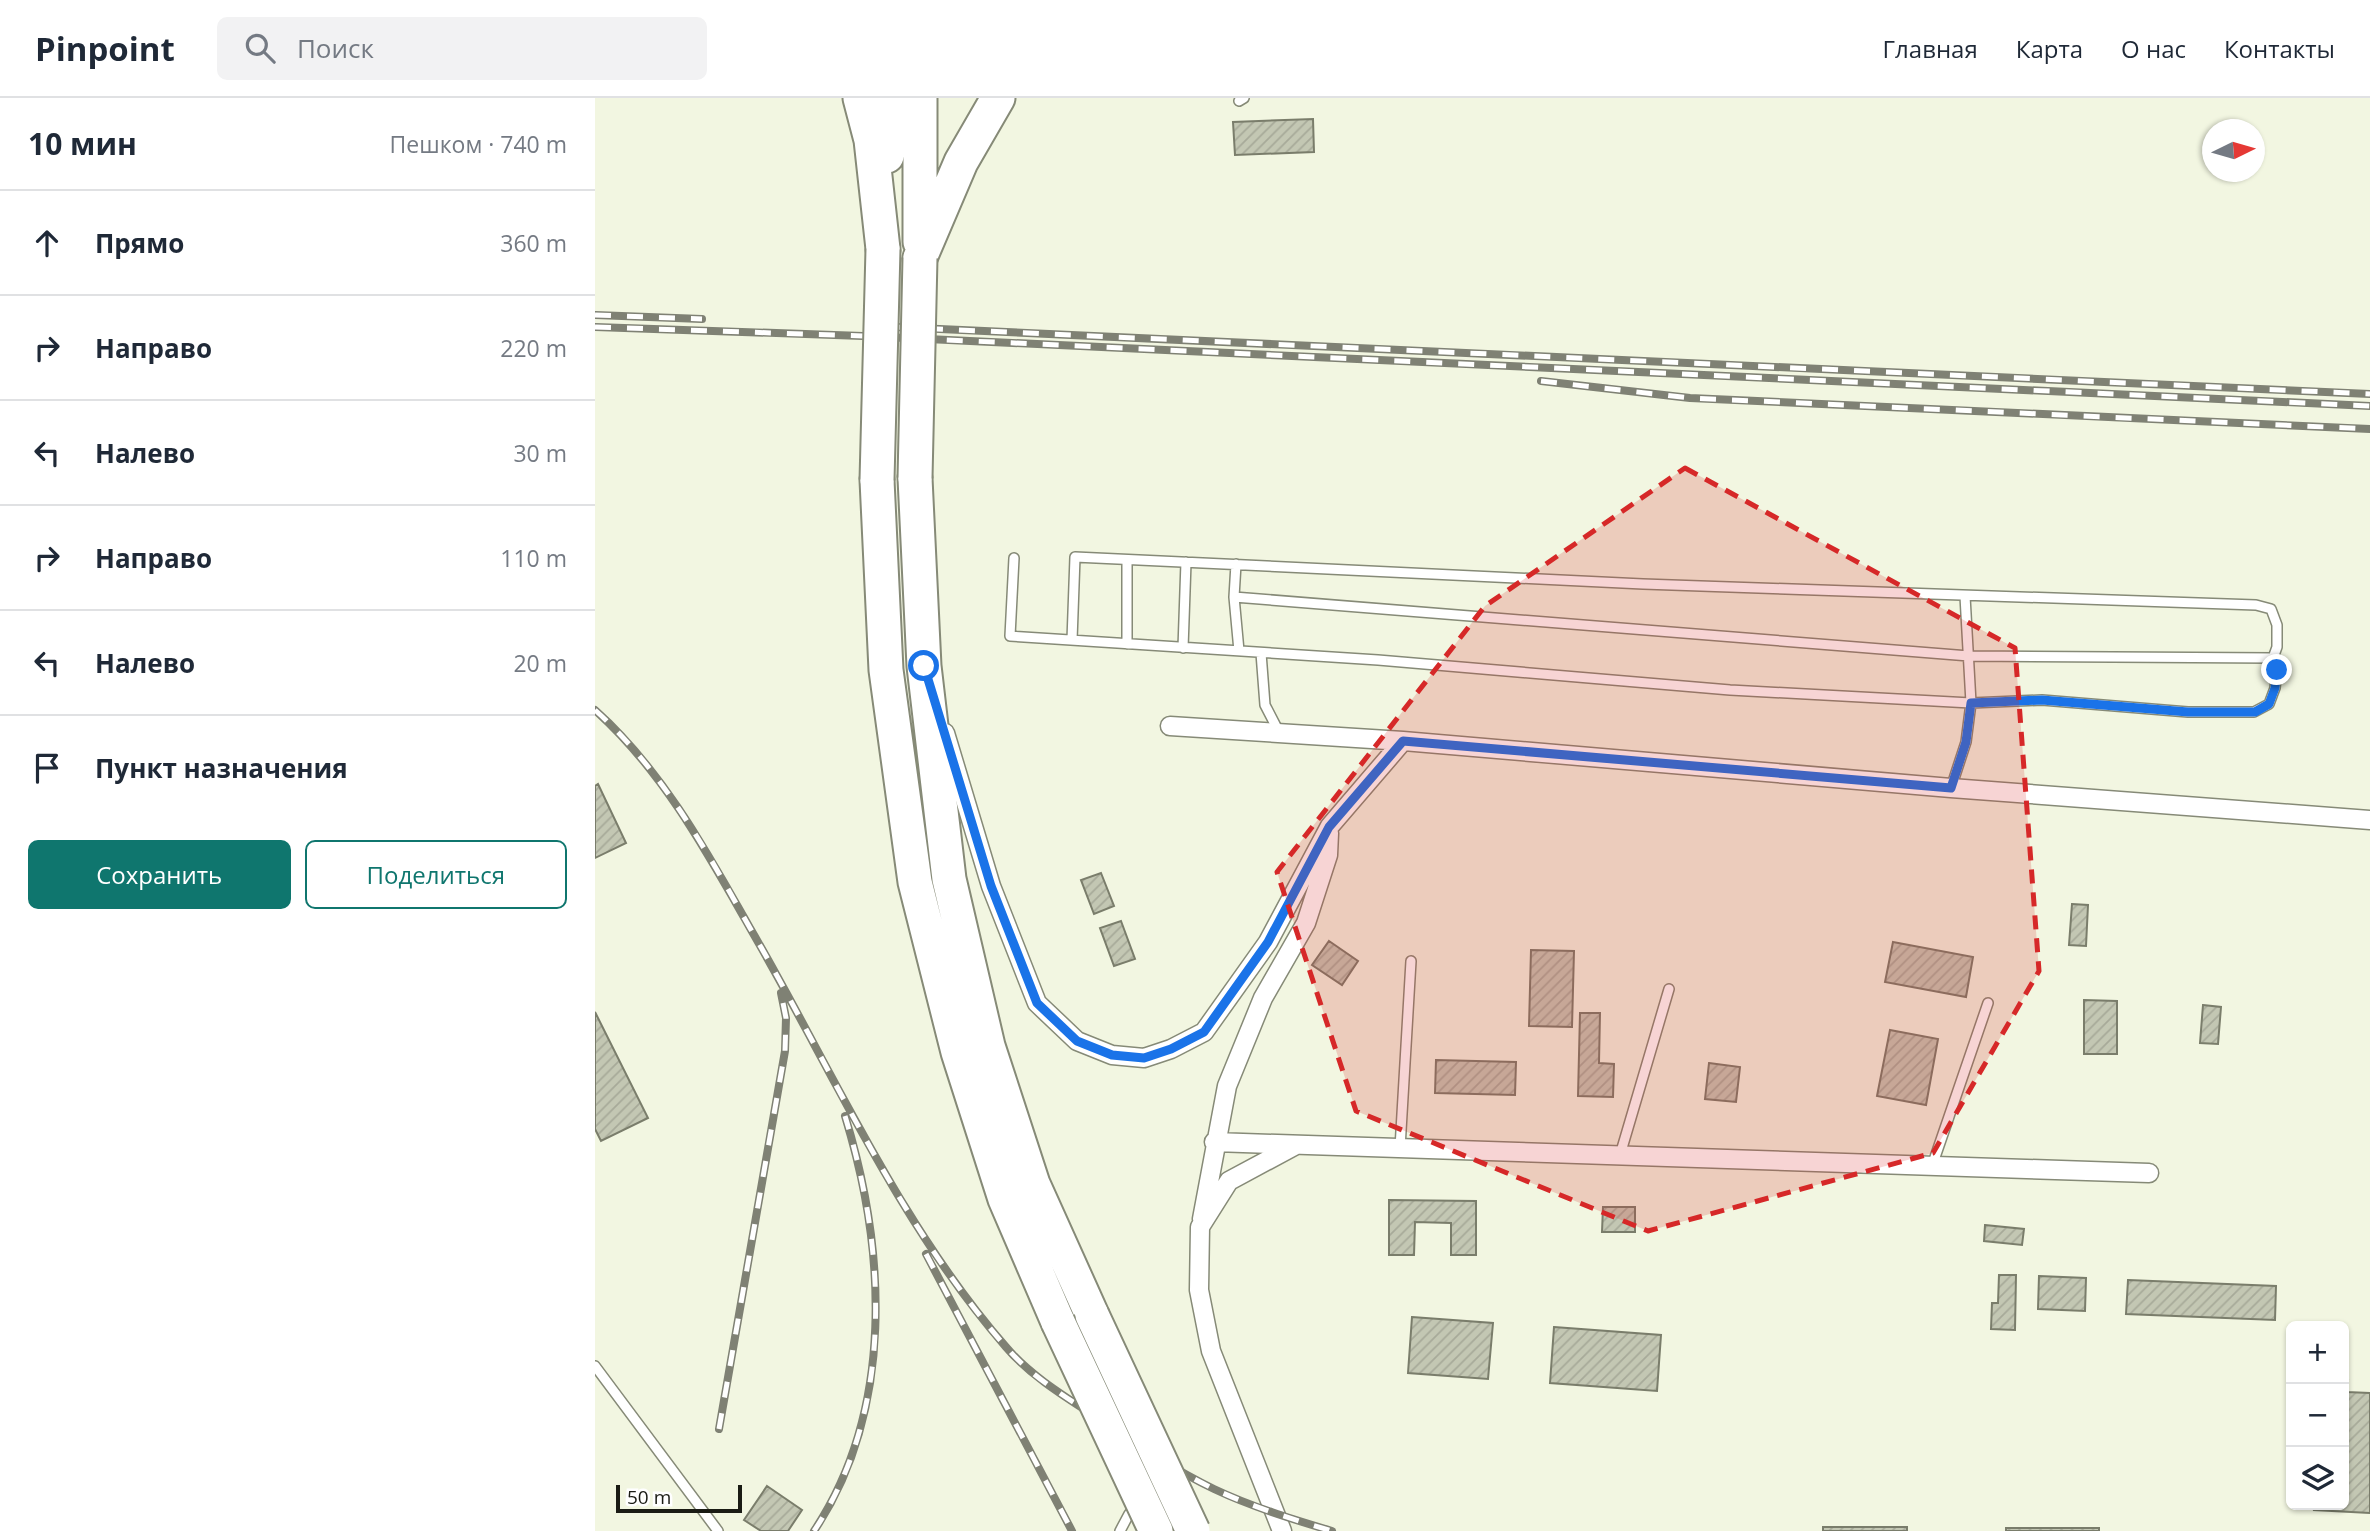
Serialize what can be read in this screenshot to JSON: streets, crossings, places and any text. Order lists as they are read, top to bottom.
{
  "scale_bar": "50 m",
  "north": "right",
  "page": {
    "header": "Pinpoint",
    "search": "Поиск",
    "nav": [
      "Главная",
      "Карта",
      "О нас",
      "Контакты"
    ],
    "heading": ["10 мин", "Пешком · 740 m"],
    "list": [
      ["Прямо", "360 m"],
      ["Направо", "220 m"],
      ["Налево", "30 m"],
      ["Направо", "110 m"],
      ["Налево", "20 m"],
      "Пункт назначения"
    ],
    "buttons": ["Сохранить", "Поделиться"],
    "map_buttons": ["+", "−"],
    "scale": "50 m"
  }
}
